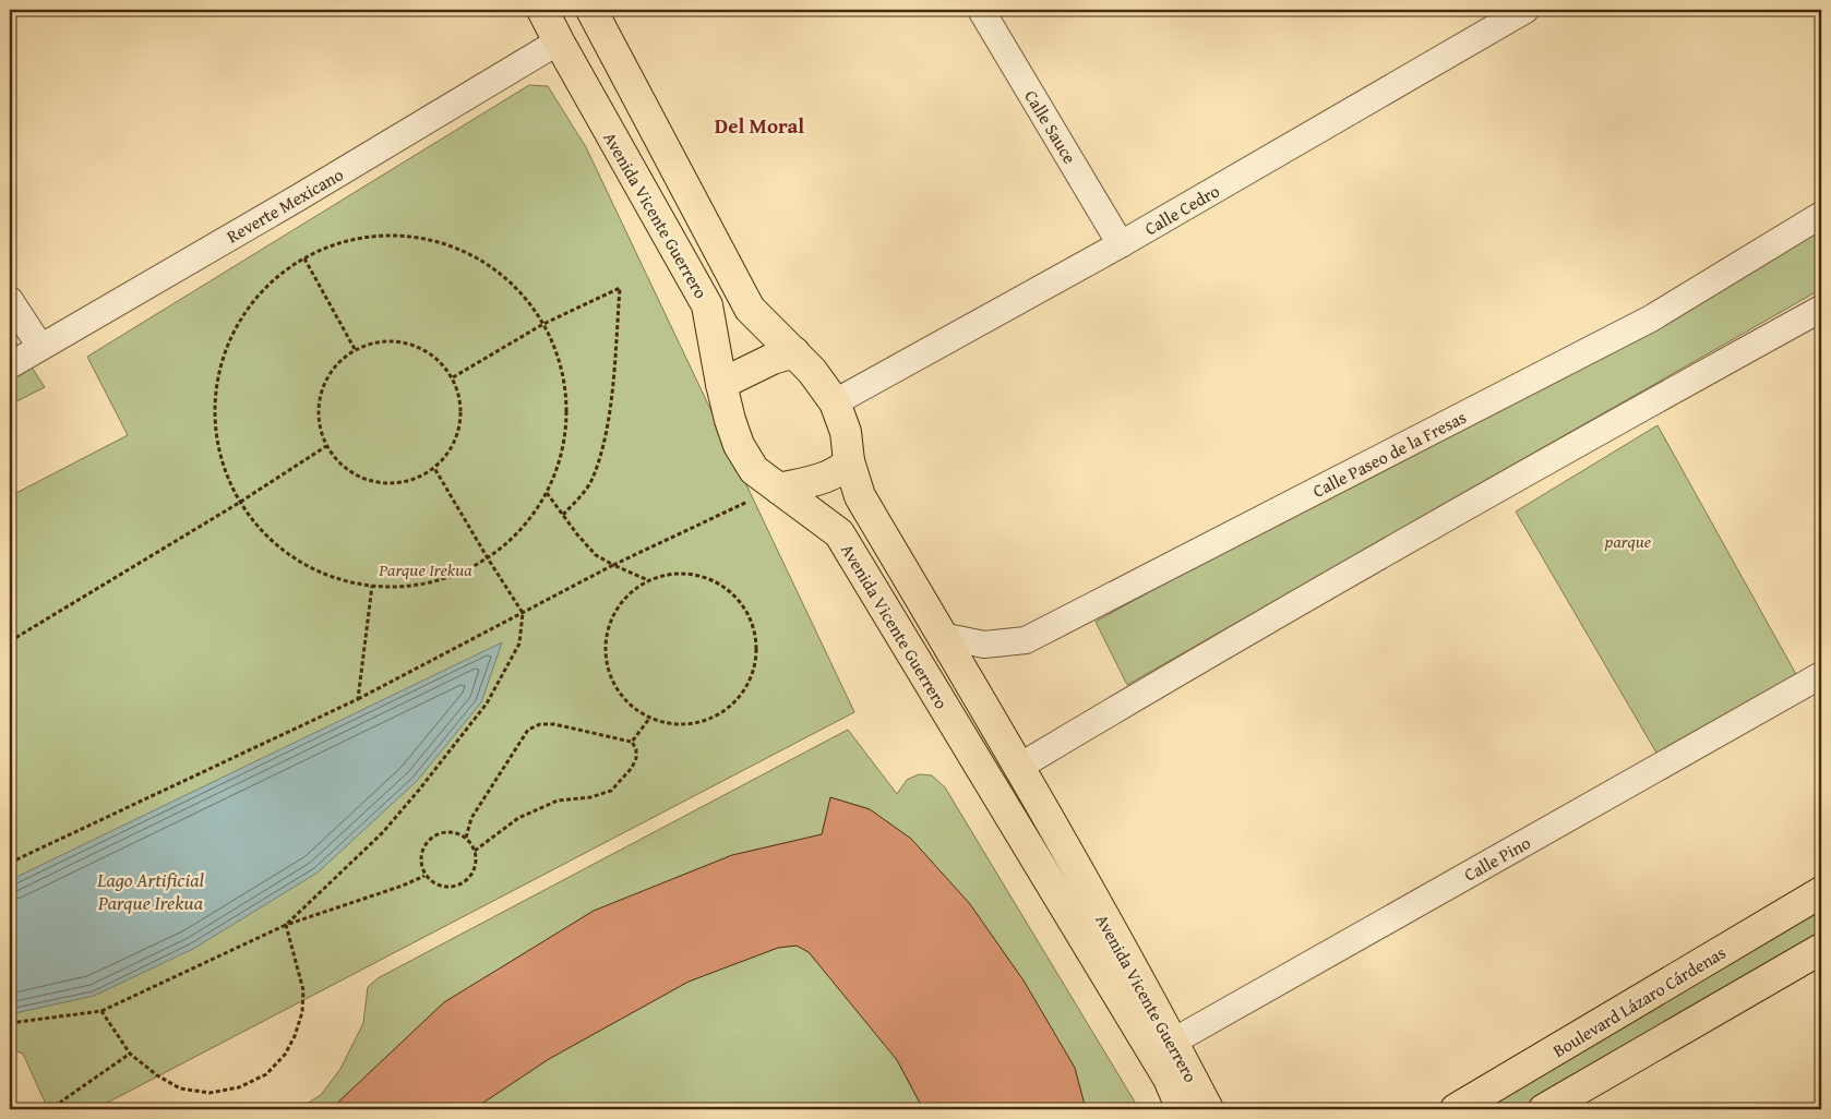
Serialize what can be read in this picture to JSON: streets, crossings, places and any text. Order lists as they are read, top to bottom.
{
  "streets": {
    "main road": ["Avenida Vicente Guerrero", "Boulevard Lázaro Cárdenas"],
    "street": [
      "Calle Sauce",
      "Reverte Mexicano",
      "Calle Cedro",
      "Calle Paseo de la Fresas",
      "Calle Pino"
    ]
  },
  "crossings": [
    ["Calle Sauce", "Calle Cedro"],
    ["Reverte Mexicano", "Avenida Vicente Guerrero"],
    ["Calle Cedro", "Avenida Vicente Guerrero"],
    ["Avenida Vicente Guerrero", "Calle Paseo de la Fresas"],
    ["Avenida Vicente Guerrero", "Calle Pino"]
  ],
  "districts": ["Del Moral"],
  "water": ["Lago Artificial Parque Irekua"],
  "parks": ["parque", "Parque Irekua"]
}
